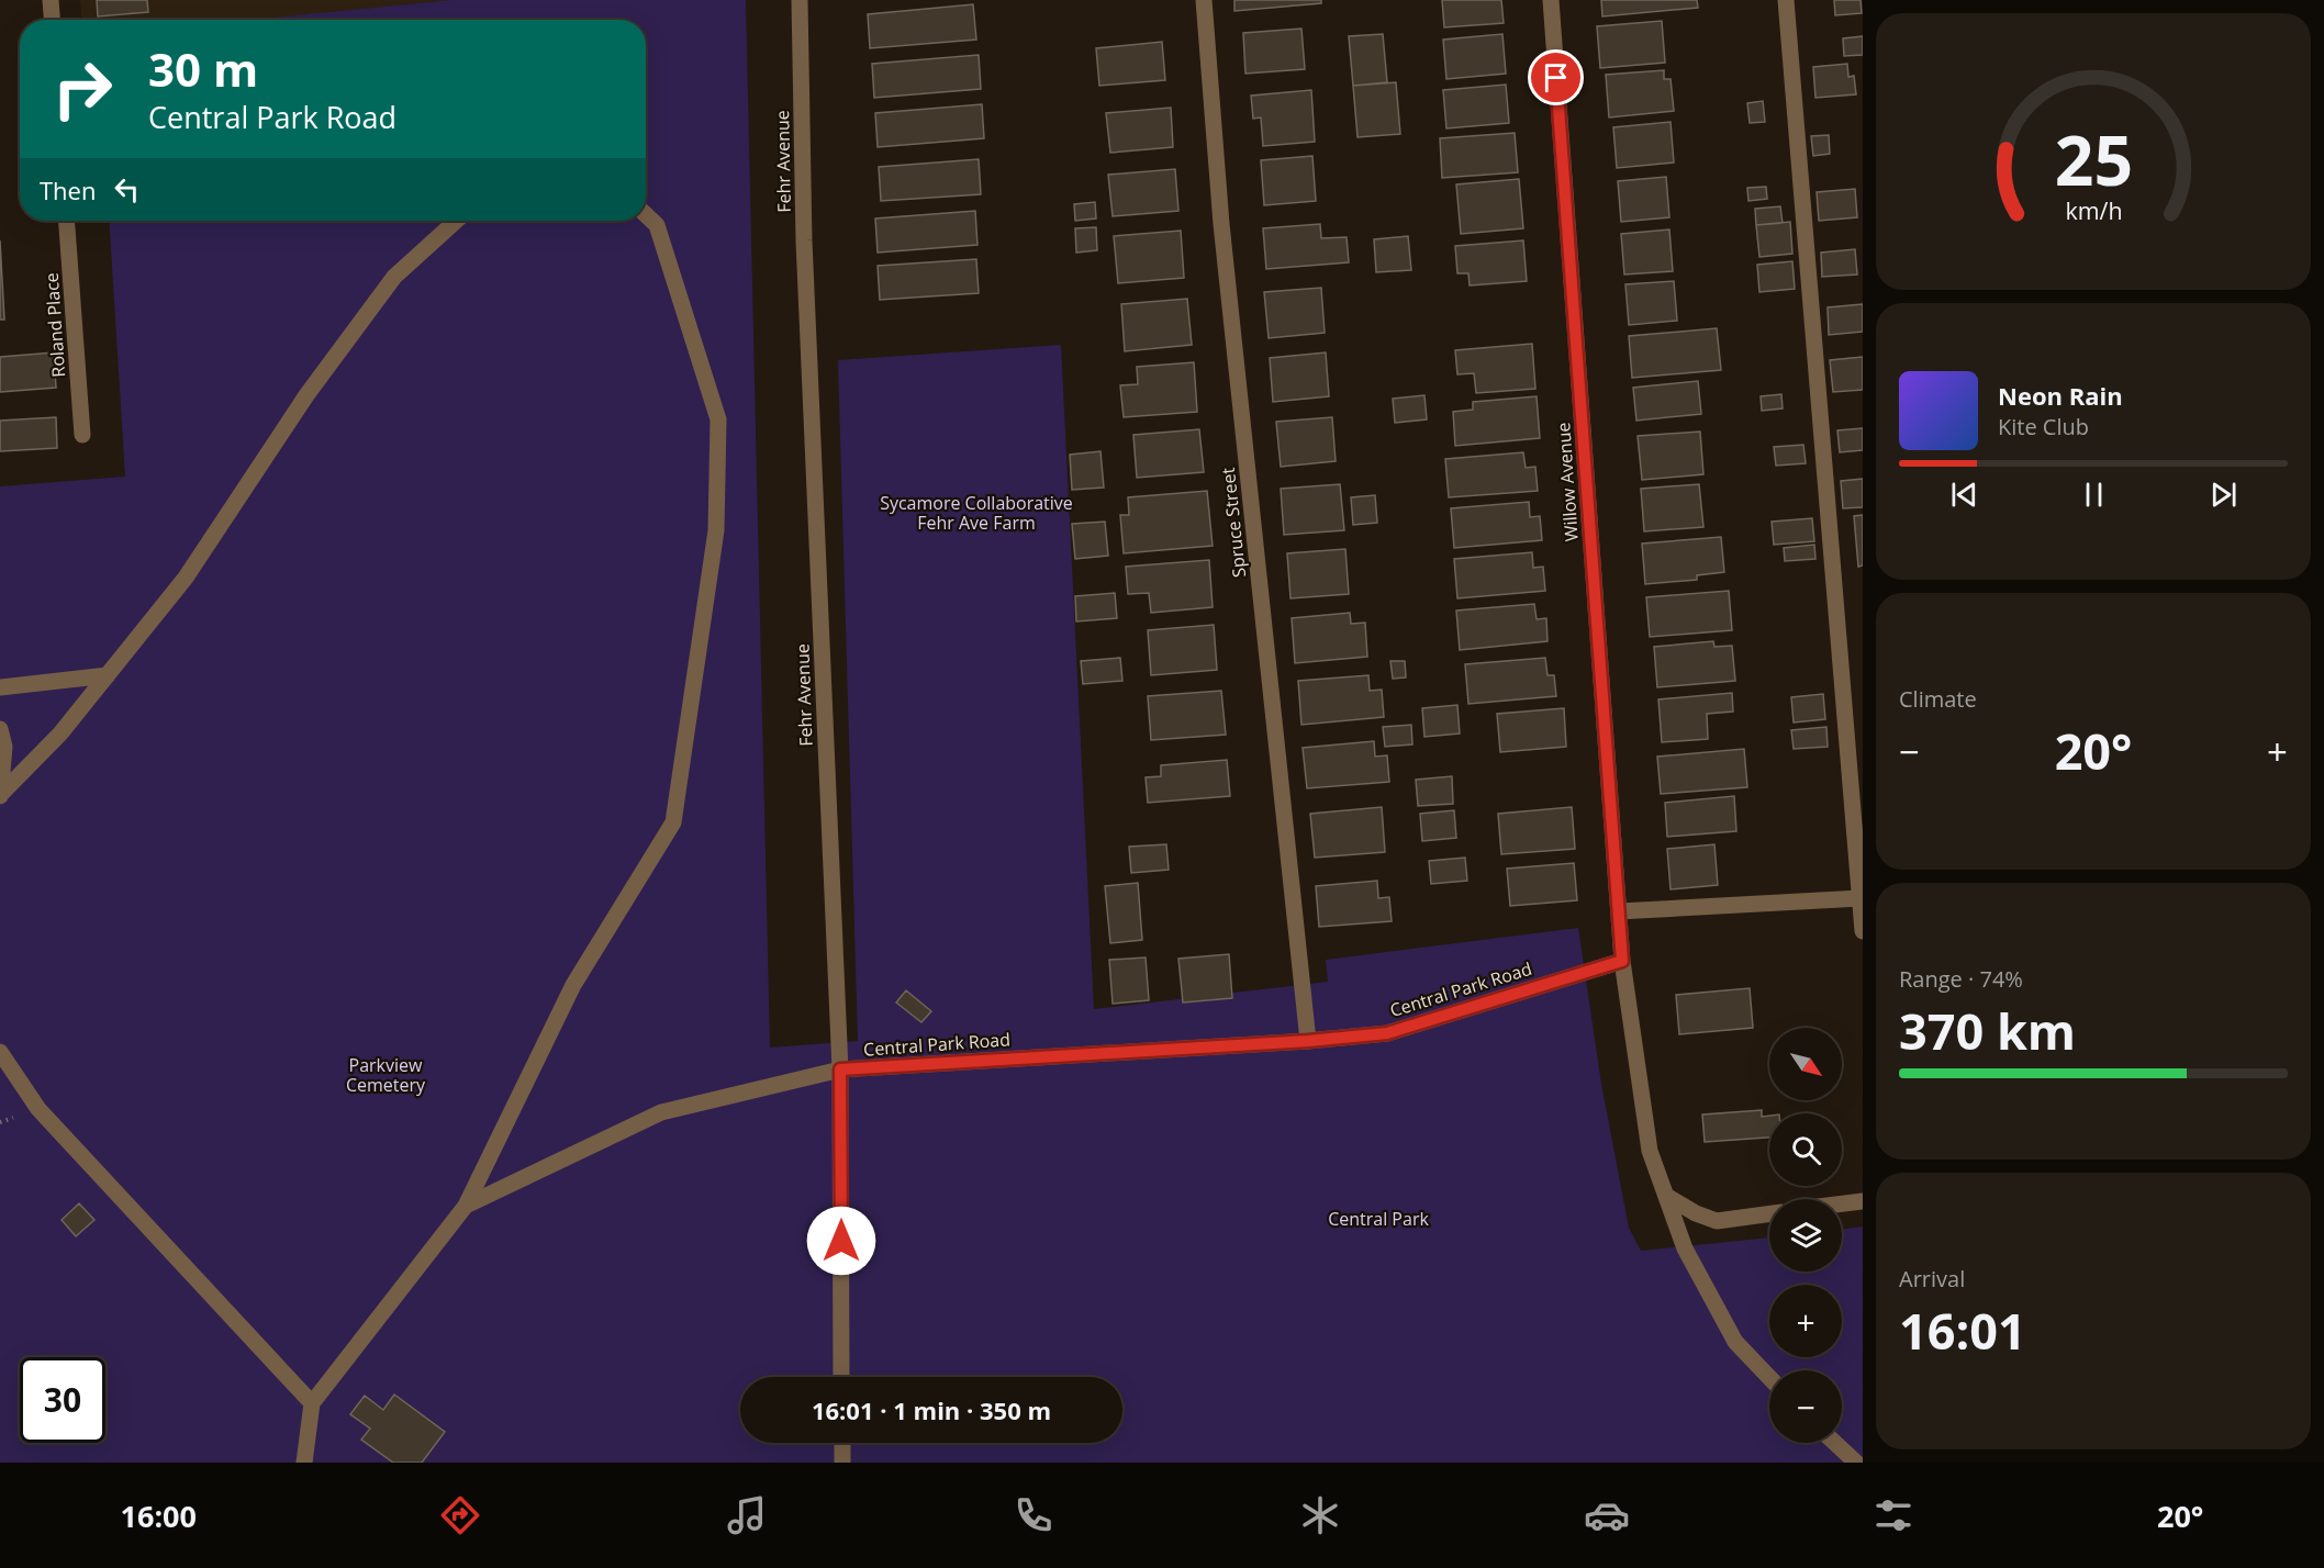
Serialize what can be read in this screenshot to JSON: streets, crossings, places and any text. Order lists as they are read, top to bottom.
{
  "streets": {
    "street": [
      "Fehr Avenue",
      "Roland Place",
      "Willow Avenue",
      "Spruce Street",
      "Central Park Road"
    ]
  },
  "crossings": [
    ["Fehr Avenue", "Central Park Road"],
    ["Willow Avenue", "Central Park Road"],
    ["Spruce Street", "Central Park Road"]
  ],
  "parks": ["Sycamore Collaborative Fehr Ave Farm", "Parkview Cemetery", "Central Park"],
  "north": "bottom right",
  "page": {
    "turn": ["30 m", "Central Park Road"],
    "then": "Then",
    "song": ["Neon Rain", "Kite Club"],
    "tile": [
      "Climate",
      ["Range · 74%", "370 km"],
      ["Arrival", "16:01"]
    ],
    "heat": ["−", "20°", "+"],
    "map_buttons": ["+", "−"],
    "limit": "30",
    "trip": "16:01 · 1 min · 350 m",
    "tabs": ["16:00", "20°"],
    "gauge": ["25", "km/h"]
  }
}
